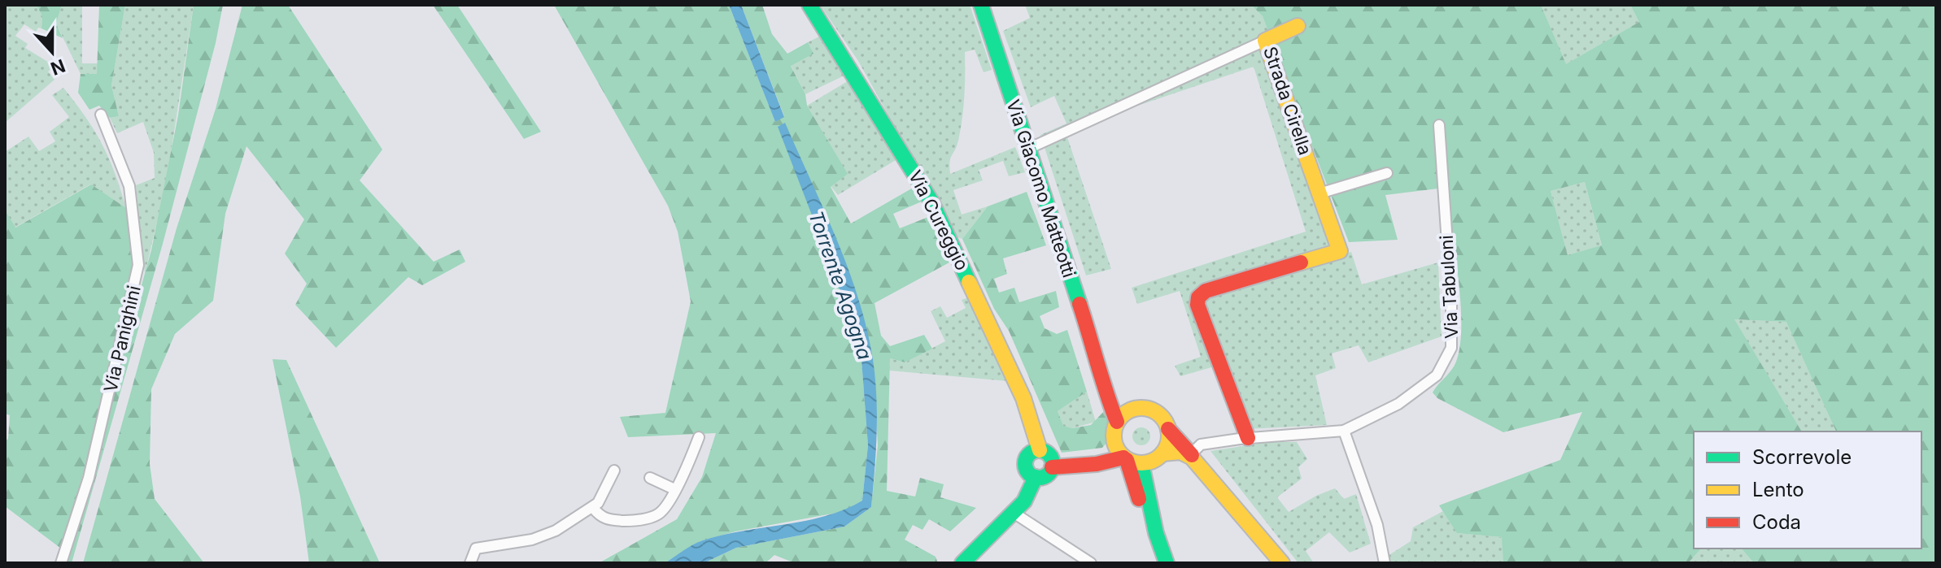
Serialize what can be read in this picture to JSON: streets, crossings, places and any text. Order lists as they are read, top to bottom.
{
  "streets": {
    "main road": ["Strada Cirella", "Via Giacomo Matteotti", "Via Cureggio"],
    "street": ["Via Tabuloni", "Via Panighini"]
  },
  "crossings": [
    ["Strada Cirella", "Via Tabuloni"]
  ],
  "water": ["Torrente Agogna"],
  "legend": ["Scorrevole", "Lento", "Coda"],
  "north": "bottom"
}
